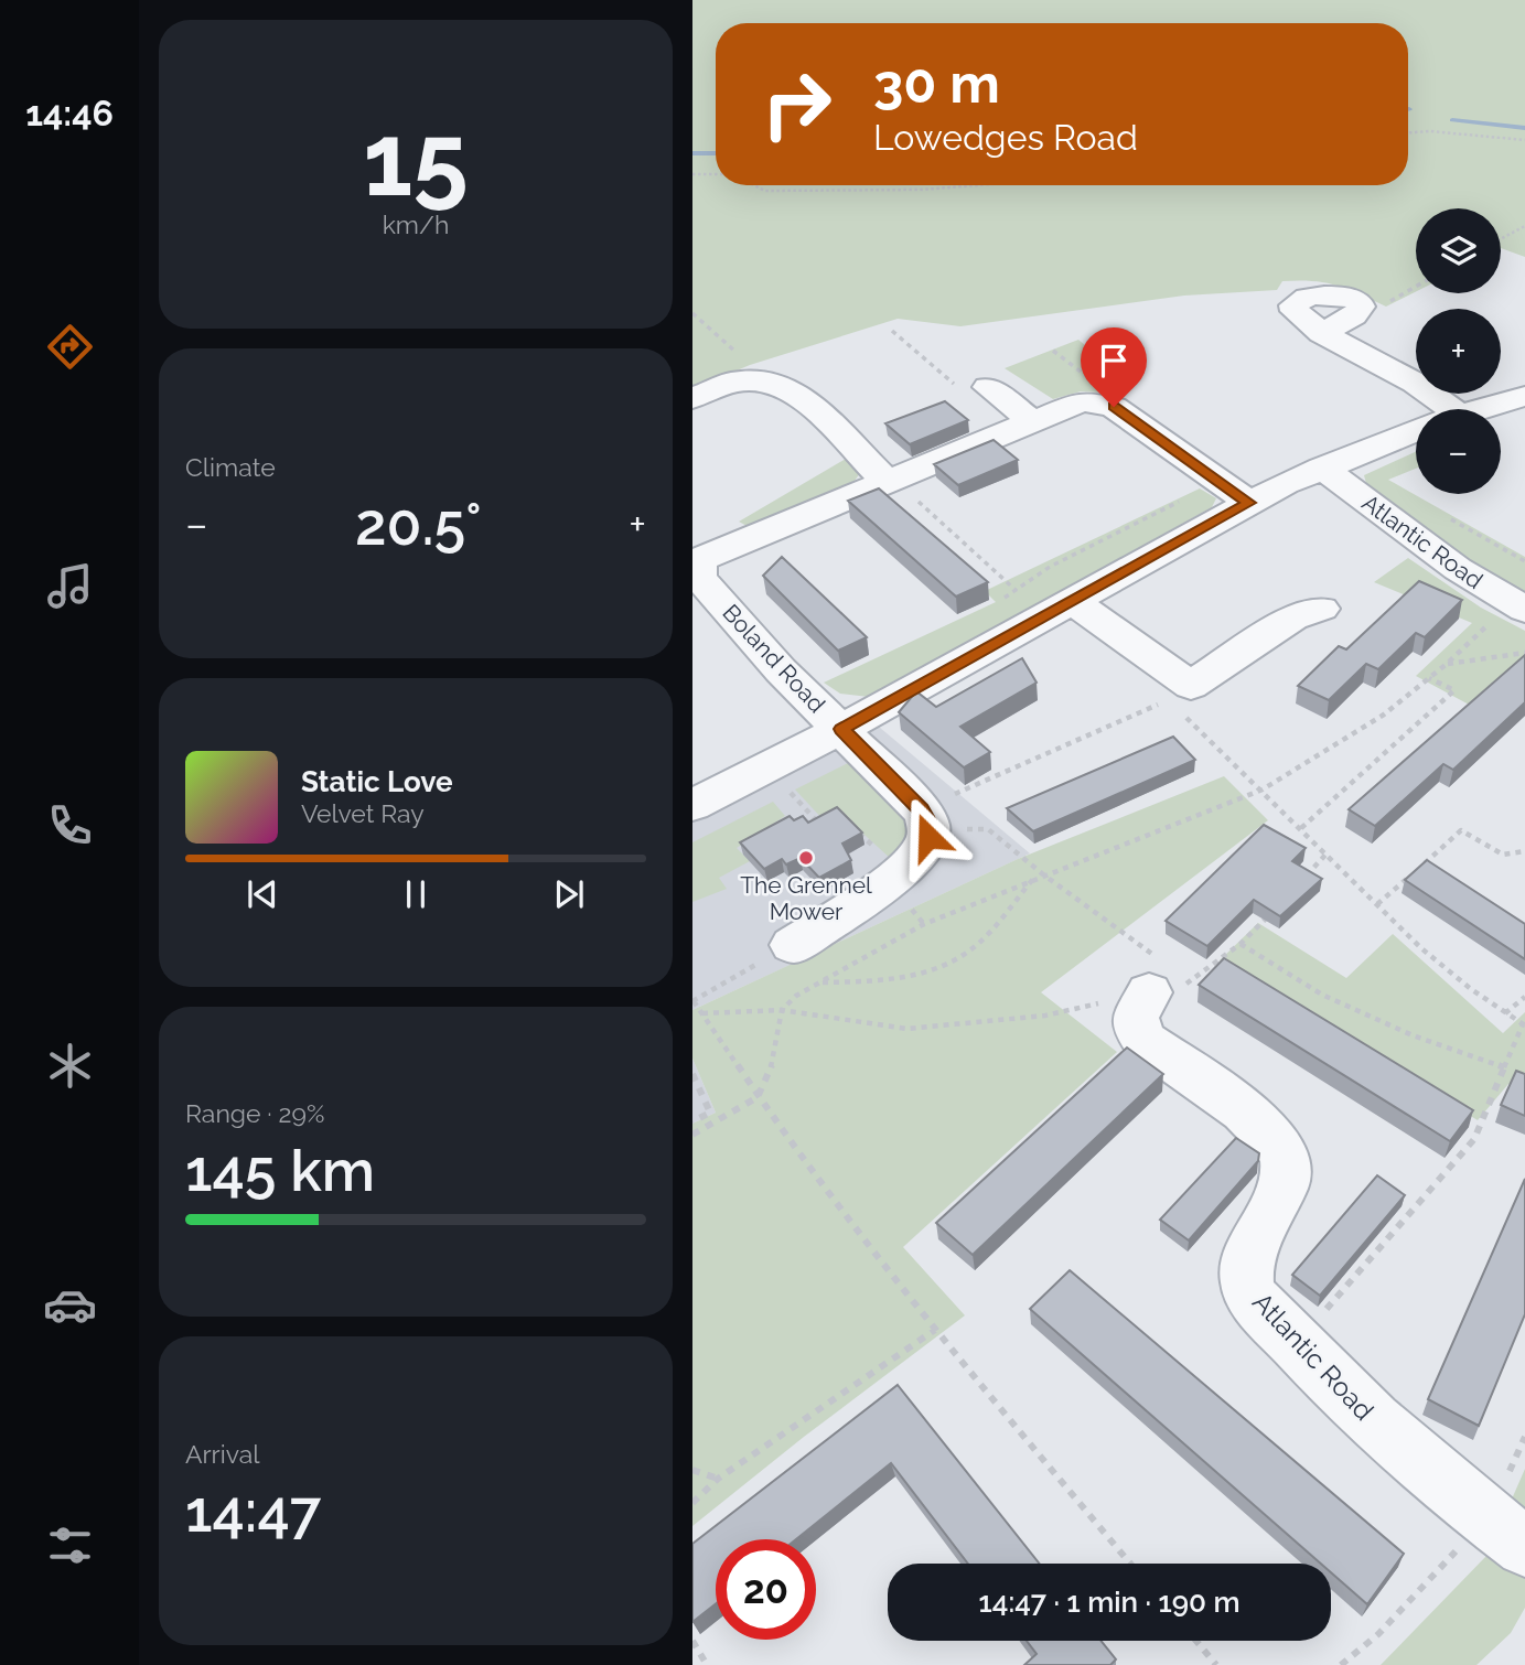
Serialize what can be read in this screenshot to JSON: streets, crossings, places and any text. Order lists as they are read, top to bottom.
{
  "streets": {
    "street": ["Atlantic Road", "Boland Road"]
  },
  "places": ["The Grennel Mower"],
  "page": {
    "tabs": "14:46",
    "tile": [
      ["15", "km/h"],
      "Climate",
      ["Range · 29%", "145 km"],
      ["Arrival", "14:47"]
    ],
    "turn": ["30 m", "Lowedges Road"],
    "map_buttons": ["+", "−"],
    "heat": ["−", "20.5°", "+"],
    "song": ["Static Love", "Velvet Ray"],
    "limit": "20",
    "trip": "14:47 · 1 min · 190 m"
  }
}
